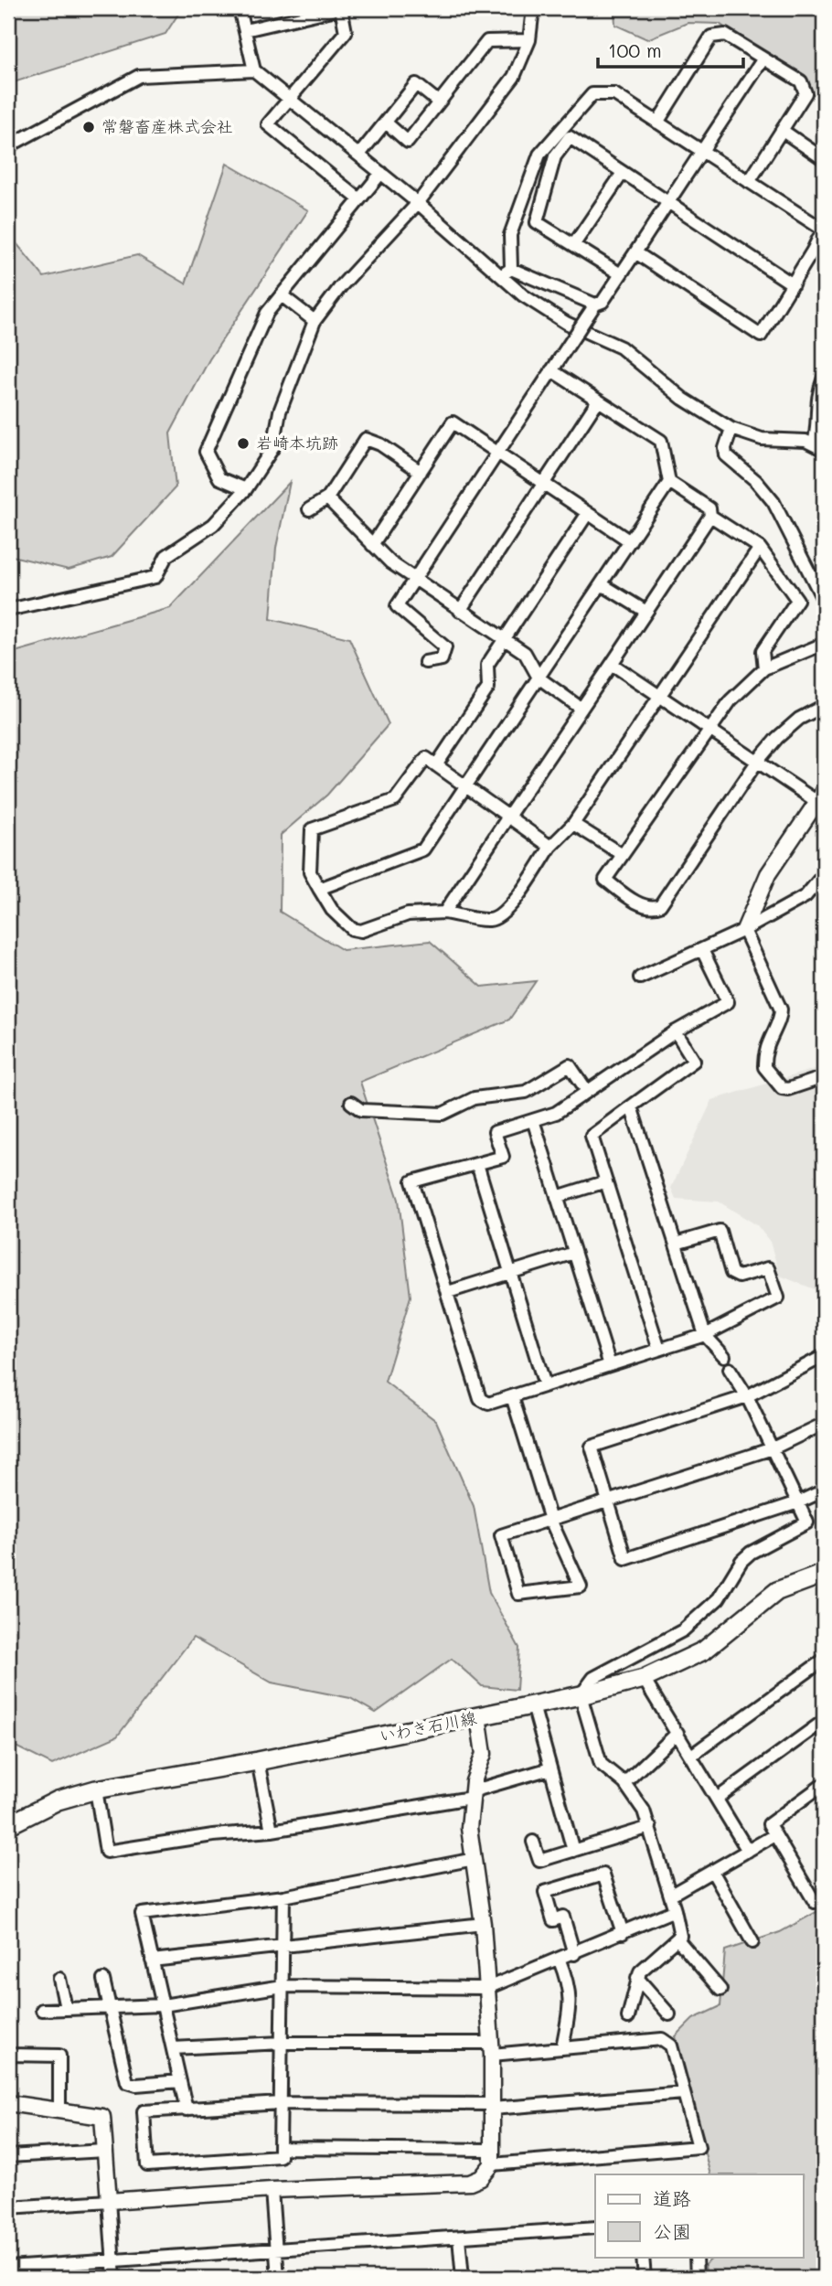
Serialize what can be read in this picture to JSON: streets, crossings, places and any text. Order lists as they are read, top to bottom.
{
  "streets": {
    "main road": ["いわき石川線"]
  },
  "places": ["常磐畜産株式会社", "岩崎本坑跡"],
  "legend": ["道路", "公園"],
  "scale_bar": "100 m"
}
